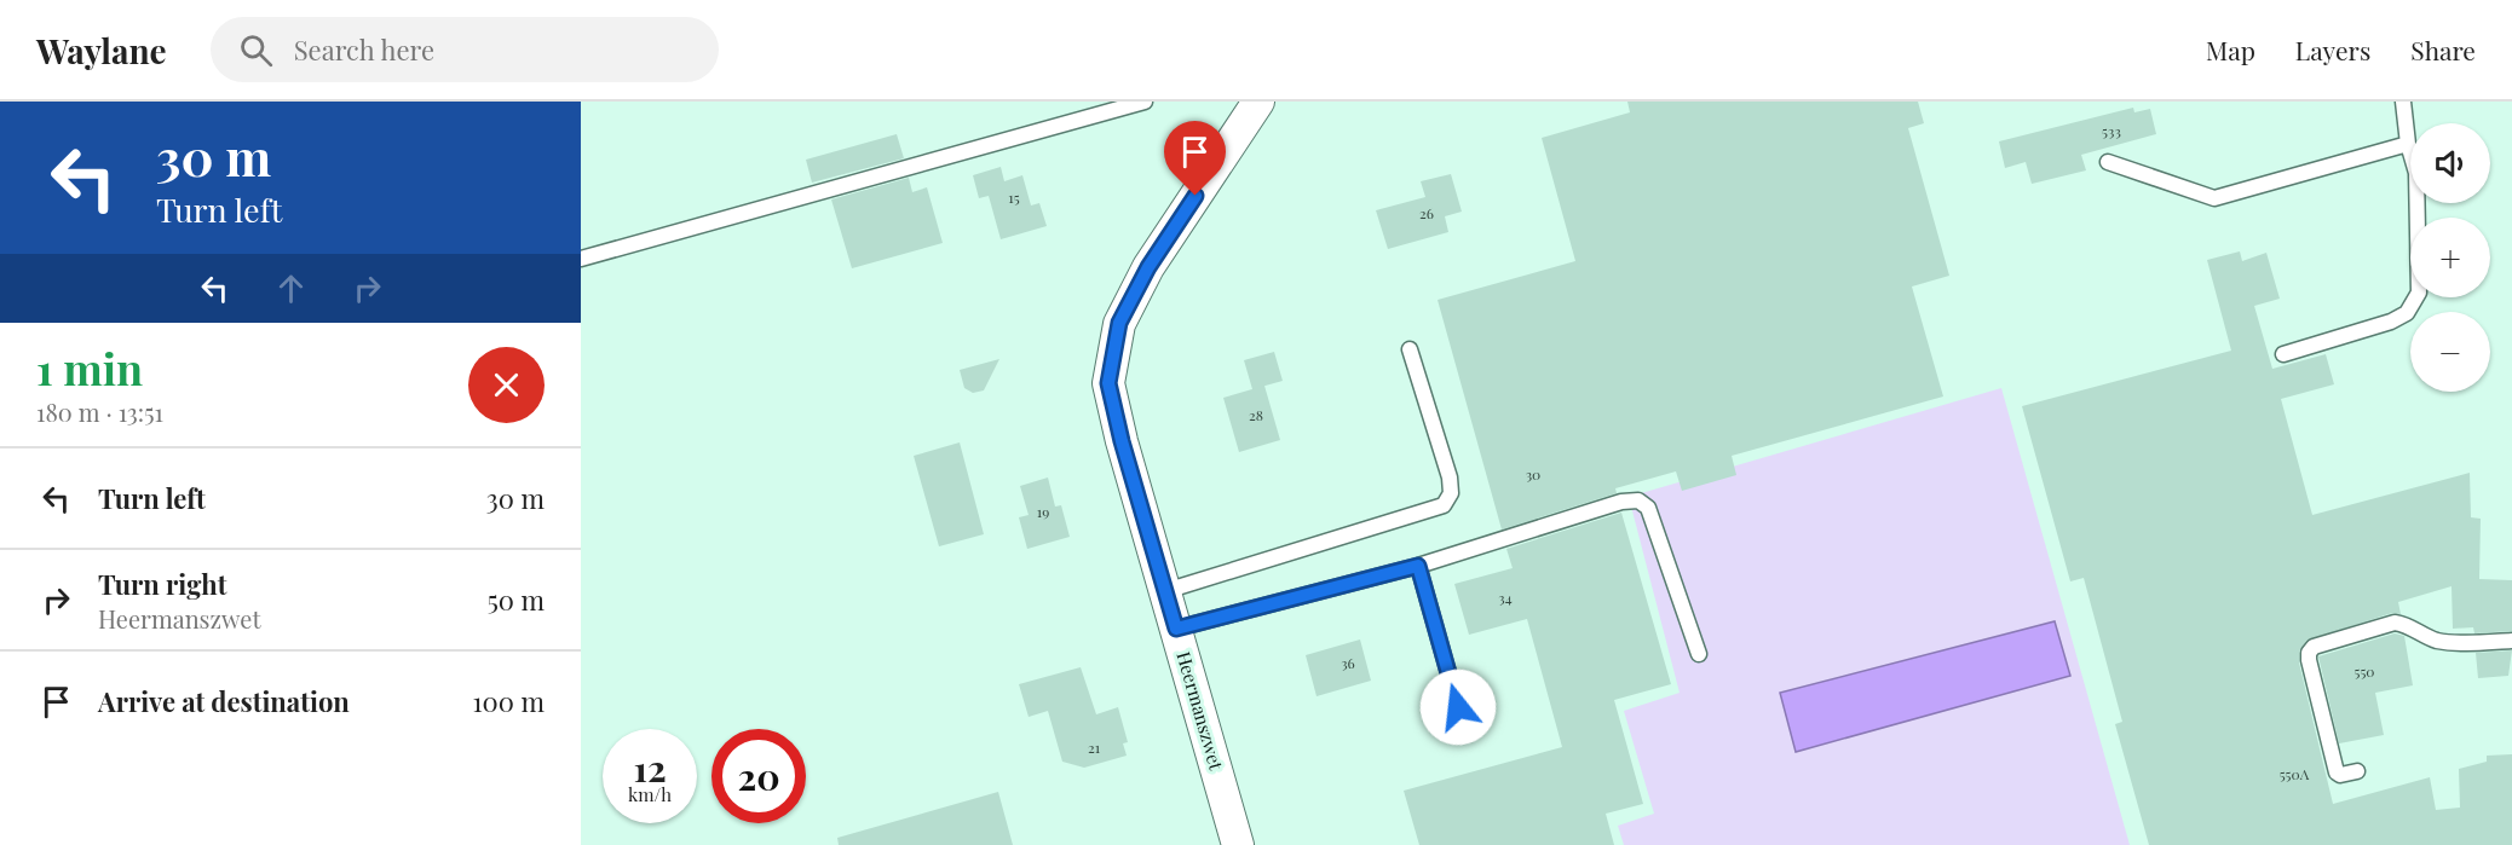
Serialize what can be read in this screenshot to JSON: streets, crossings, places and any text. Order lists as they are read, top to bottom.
{
  "streets": {
    "street": ["Heermanszwet"]
  },
  "house_numbers": [
    "533",
    "15",
    "26",
    "28",
    "30",
    "19",
    "34",
    "36",
    "550",
    "21",
    "550A"
  ],
  "page": {
    "header": "Waylane",
    "search": "Search here",
    "nav": ["Map", "Layers", "Share"],
    "turn": ["30 m", "Turn left"],
    "map_buttons": ["+", "−"],
    "heading": ["1 min", "180 m · 13:51"],
    "list": [
      {
        "name": "Turn left",
        "value": "30 m"
      },
      {
        "name": "Turn right",
        "note": "Heermanszwet",
        "value": "50 m"
      },
      {
        "name": "Arrive at destination",
        "value": "100 m"
      }
    ],
    "speed": "12 km/h",
    "limit": "20"
  }
}
